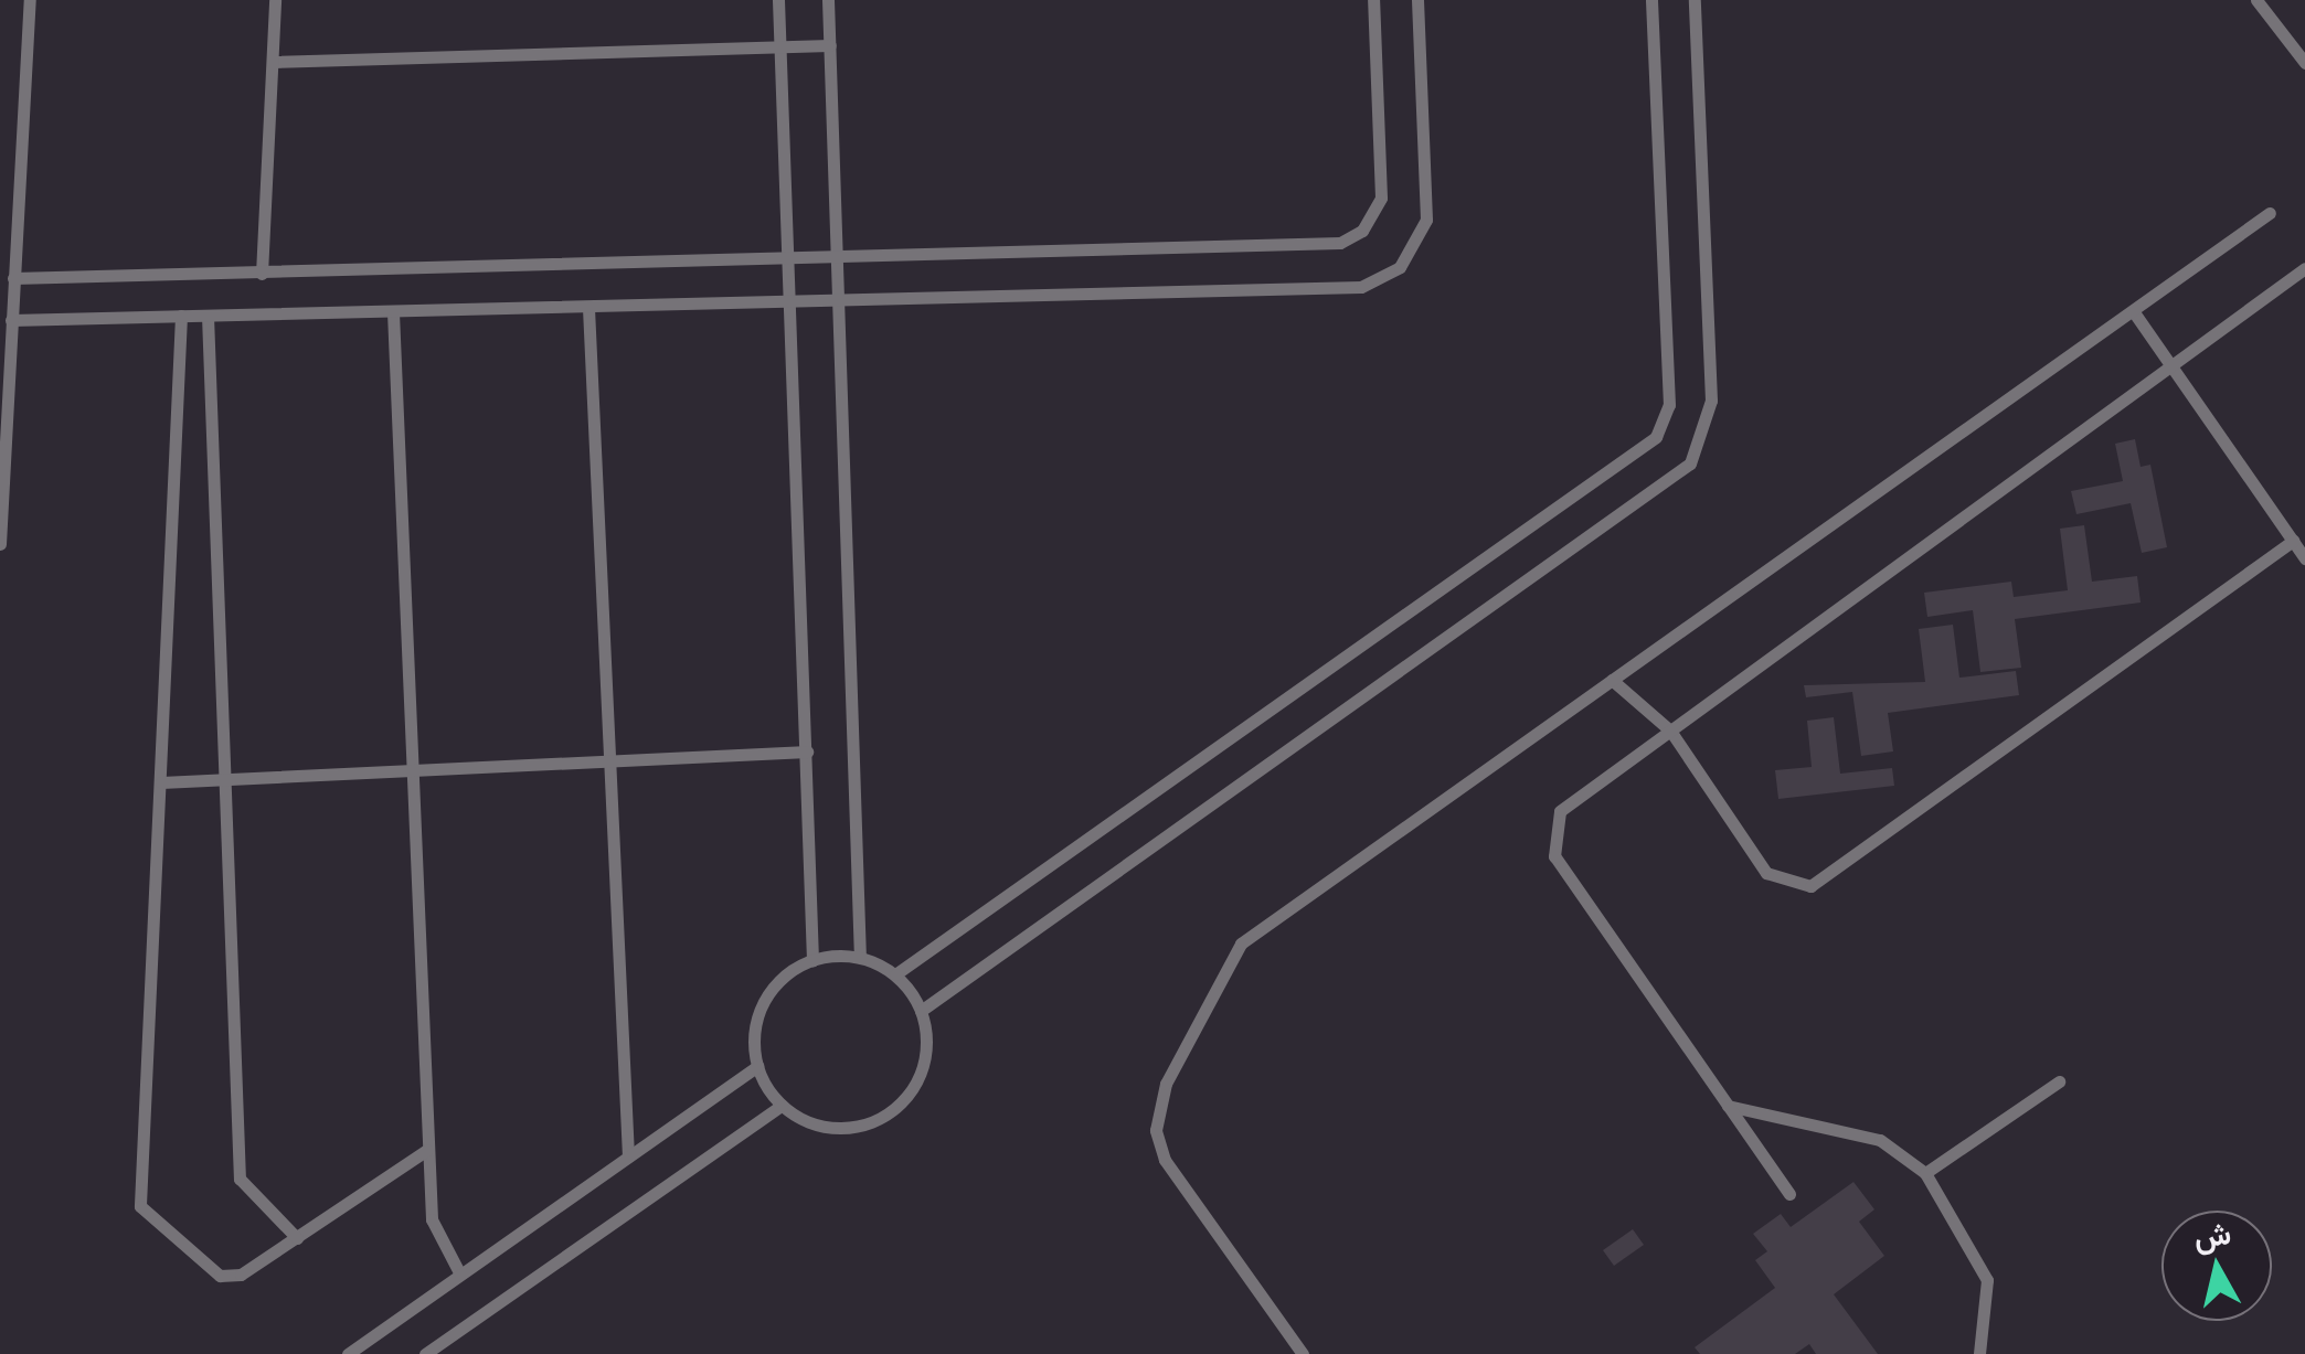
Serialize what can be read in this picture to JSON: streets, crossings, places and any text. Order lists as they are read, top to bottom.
{
  "north": "top"
}
